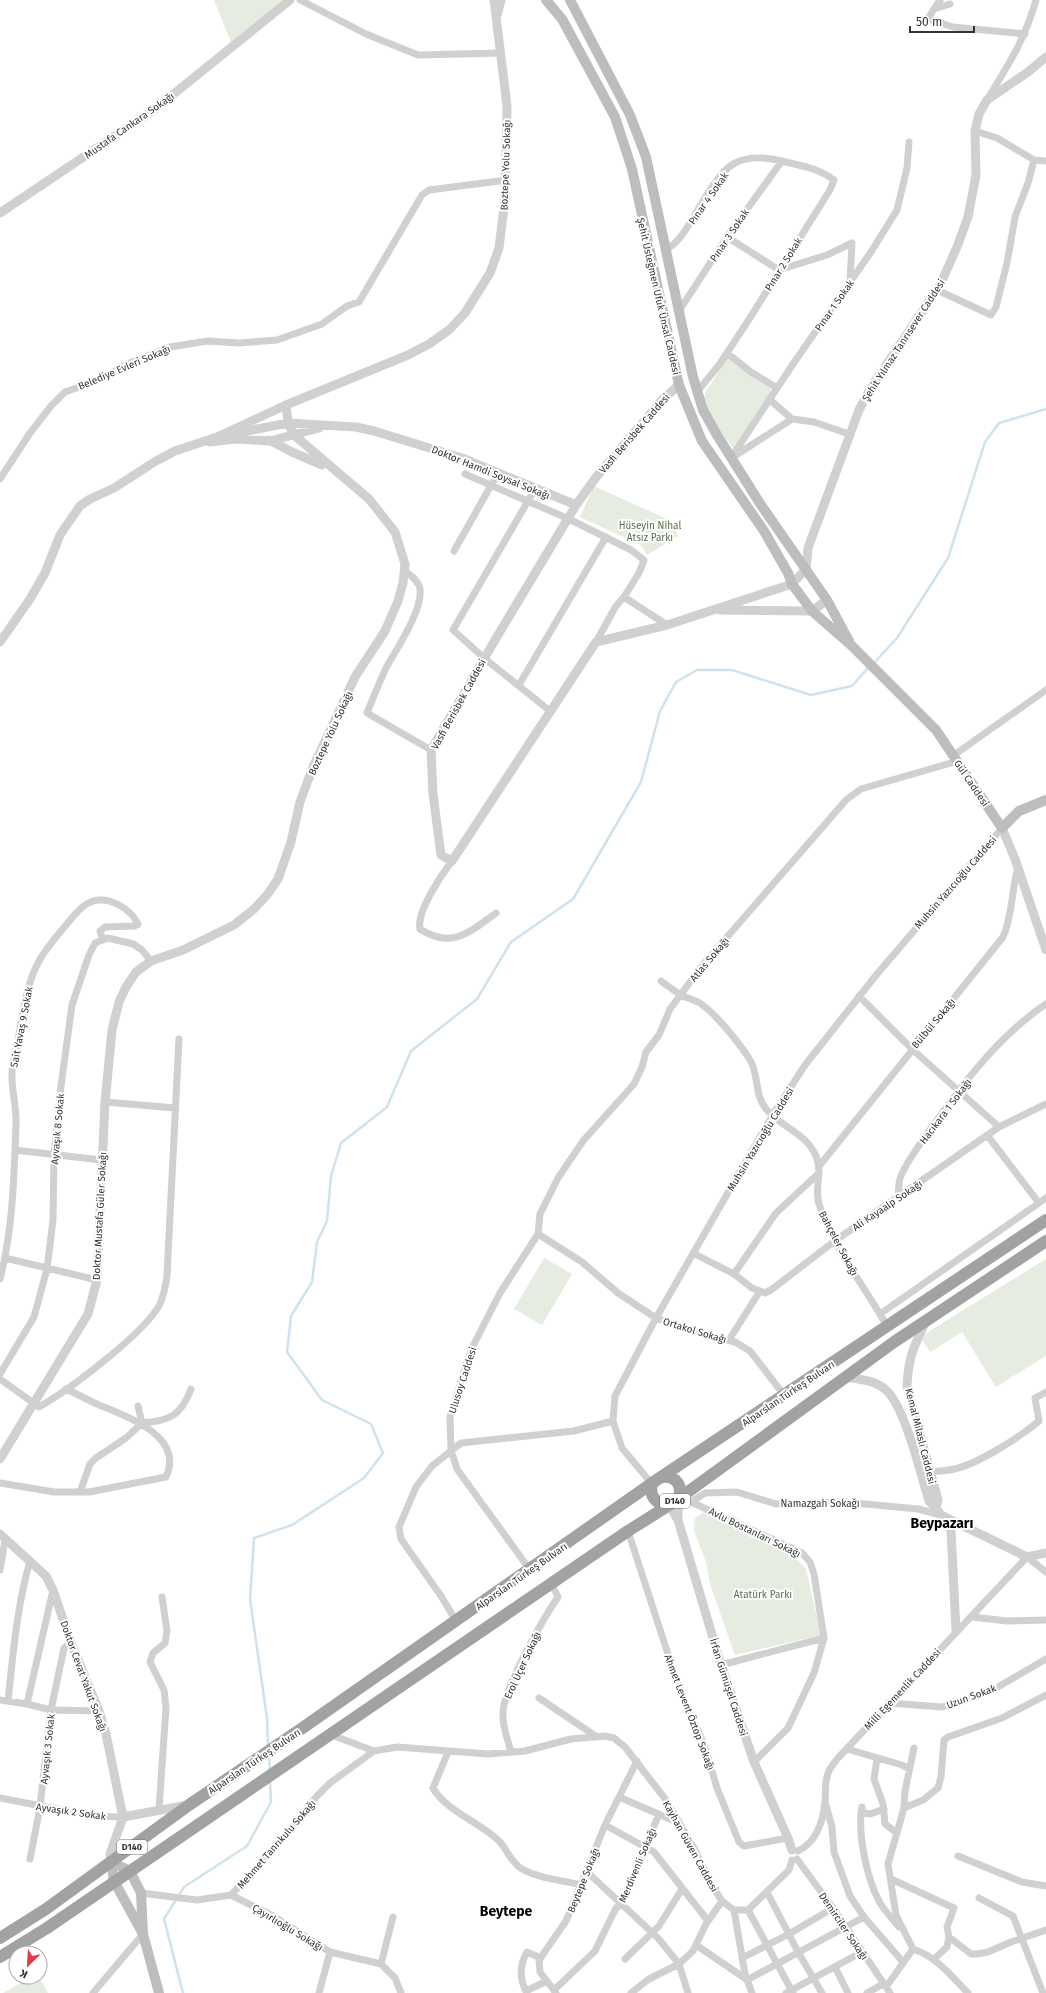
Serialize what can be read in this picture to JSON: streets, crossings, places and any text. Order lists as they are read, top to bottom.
{
  "streets": {
    "highway": ["Alparslan Türkeş Bulvarı", "D140"],
    "main road": ["Şehit Üsteğmen Ufuk Ünsal Caddesi", "Gül Caddesi"],
    "street": [
      "Mustafa Cankara Sokağı",
      "Boztepe Yolu Sokağı",
      "Pınar 4 Sokak",
      "Pınar 3 Sokak",
      "Pınar 2 Sokak",
      "Pınar 1 Sokak",
      "Şehit Yılmaz Tanrısever Caddesi",
      "Belediye Evleri Sokağı",
      "Vasfi Berisbek Caddesi",
      "Doktor Hamdi Soysal Sokağı",
      "Muhsin Yazıcıoğlu Caddesi",
      "Atlas Sokağı",
      "Bülbül Sokağı",
      "Sait Yavaş 9 Sokak",
      "Hacıkara 1 Sokağı",
      "Ayvaşık 8 Sokak",
      "Ali Kayaalp Sokağı",
      "Doktor Mustafa Güler Sokağı",
      "Bahçeler Sokağı",
      "Ortakol Sokağı",
      "Ulusoy Caddesi",
      "Kemal Milaslı Caddesi",
      "Namazgah Sokağı",
      "Avlu Bostanları Sokağı",
      "Erol Üçer Sokağı",
      "Doktor Cevat Yakut Sokağı",
      "İrfan Gümüşel Caddesi",
      "Milli Egemenlik Caddesi",
      "Uzun Sokak",
      "Ahmet Levent Öztop Sokağı",
      "Ayvaşık 3 Sokak",
      "Ayvaşık 2 Sokak",
      "Mehmet Tanrıkulu Sokağı",
      "Kayhan Güven Caddesi",
      "Merdivenli Sokağı",
      "Beytepe Sokağı",
      "Demirciler Sokağı",
      "Çayırlıoğlu Sokağı"
    ]
  },
  "crossings": [
    ["Boztepe Yolu Sokağı", "Belediye Evleri Sokağı"],
    ["Boztepe Yolu Sokağı", "Doktor Mustafa Güler Sokağı"],
    ["Pınar 4 Sokak", "Pınar 3 Sokak"],
    ["Pınar 4 Sokak", "Pınar 2 Sokak"],
    ["Pınar 4 Sokak", "Şehit Üsteğmen Ufuk Ünsal Caddesi"],
    ["Pınar 3 Sokak", "Pınar 2 Sokak"],
    ["Pınar 3 Sokak", "Şehit Üsteğmen Ufuk Ünsal Caddesi"],
    ["Pınar 2 Sokak", "Şehit Üsteğmen Ufuk Ünsal Caddesi"],
    ["Şehit Üsteğmen Ufuk Ünsal Caddesi", "Pınar 1 Sokak"],
    ["Şehit Üsteğmen Ufuk Ünsal Caddesi", "Şehit Yılmaz Tanrısever Caddesi"],
    ["Şehit Üsteğmen Ufuk Ünsal Caddesi", "Vasfi Berisbek Caddesi"],
    ["Şehit Üsteğmen Ufuk Ünsal Caddesi", "Gül Caddesi"],
    ["Şehit Yılmaz Tanrısever Caddesi", "Gül Caddesi"],
    ["Vasfi Berisbek Caddesi", "Doktor Hamdi Soysal Sokağı"],
    ["Gül Caddesi", "Muhsin Yazıcıoğlu Caddesi"],
    ["Gül Caddesi", "Atlas Sokağı"],
    ["Gül Caddesi", "Bülbül Sokağı"],
    ["Muhsin Yazıcıoğlu Caddesi", "Ortakol Sokağı"],
    ["Muhsin Yazıcıoğlu Caddesi", "Alparslan Türkeş Bulvarı"],
    ["Muhsin Yazıcıoğlu Caddesi", "İrfan Gümüşel Caddesi"],
    ["Atlas Sokağı", "Ortakol Sokağı"],
    ["Atlas Sokağı", "Ulusoy Caddesi"],
    ["Bülbül Sokağı", "Bahçeler Sokağı"],
    ["Sait Yavaş 9 Sokak", "Ayvaşık 8 Sokak"],
    ["Hacıkara 1 Sokağı", "Ali Kayaalp Sokağı"],
    ["Ali Kayaalp Sokağı", "Bahçeler Sokağı"],
    ["Bahçeler Sokağı", "Alparslan Türkeş Bulvarı"],
    ["Ortakol Sokağı", "Ulusoy Caddesi"],
    ["Ortakol Sokağı", "Alparslan Türkeş Bulvarı"],
    ["Ulusoy Caddesi", "Alparslan Türkeş Bulvarı"],
    ["Alparslan Türkeş Bulvarı", "Kemal Milaslı Caddesi"],
    ["Alparslan Türkeş Bulvarı", "Erol Üçer Sokağı"],
    ["Alparslan Türkeş Bulvarı", "İrfan Gümüşel Caddesi"],
    ["Alparslan Türkeş Bulvarı", "Ahmet Levent Öztop Sokağı"],
    ["Alparslan Türkeş Bulvarı", "Ayvaşık 2 Sokak"],
    ["Kemal Milaslı Caddesi", "Namazgah Sokağı"],
    ["Kemal Milaslı Caddesi", "Milli Egemenlik Caddesi"],
    ["Namazgah Sokağı", "Avlu Bostanları Sokağı"],
    ["Avlu Bostanları Sokağı", "İrfan Gümüşel Caddesi"],
    ["Erol Üçer Sokağı", "Kayhan Güven Caddesi"],
    ["Doktor Cevat Yakut Sokağı", "Ayvaşık 3 Sokak"],
    ["Doktor Cevat Yakut Sokağı", "Ayvaşık 2 Sokak"],
    ["İrfan Gümüşel Caddesi", "Milli Egemenlik Caddesi"],
    ["İrfan Gümüşel Caddesi", "Ahmet Levent Öztop Sokağı"],
    ["Milli Egemenlik Caddesi", "Uzun Sokak"],
    ["Ayvaşık 3 Sokak", "Ayvaşık 2 Sokak"],
    ["Mehmet Tanrıkulu Sokağı", "Kayhan Güven Caddesi"],
    ["Mehmet Tanrıkulu Sokağı", "Çayırlıoğlu Sokağı"],
    ["Kayhan Güven Caddesi", "Beytepe Sokağı"]
  ],
  "districts": ["Beypazarı", "Beytepe"],
  "parks": ["Hüseyin Nihal Atsız Parkı", "Atatürk Parkı"],
  "scale_bar": "50 m",
  "north": "bottom left"
}
